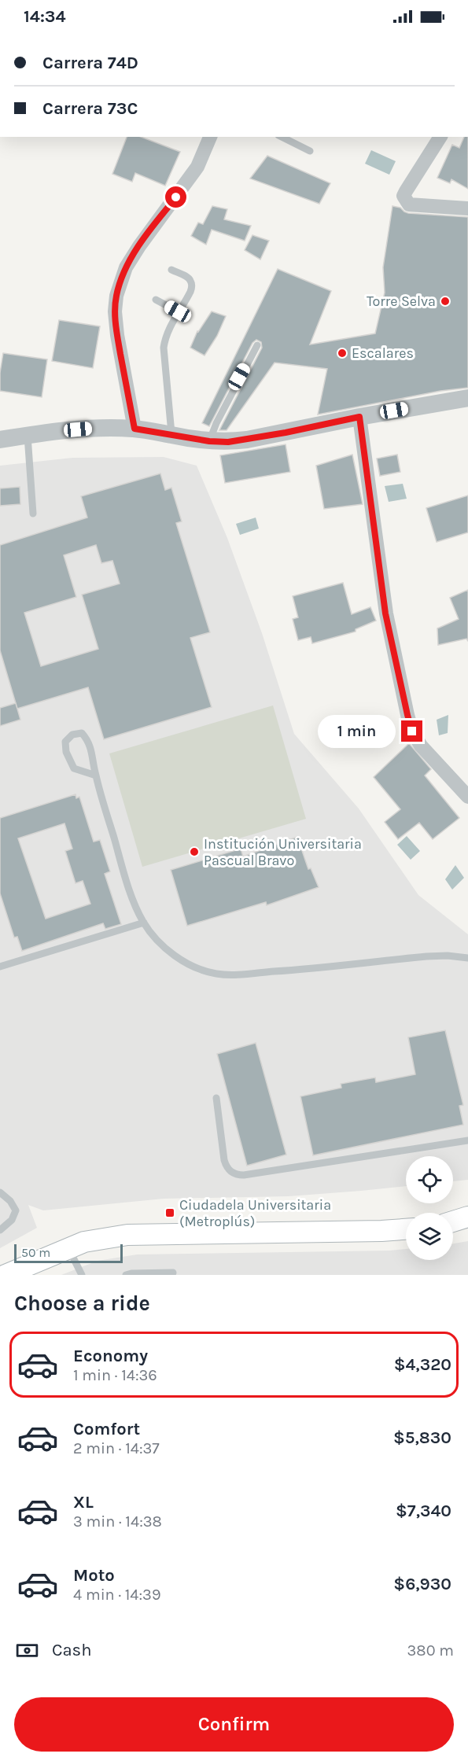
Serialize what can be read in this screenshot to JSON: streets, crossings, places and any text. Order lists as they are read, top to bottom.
{
  "places": {
    "other": ["Torre Selva", "Escalares", "Institución Universitaria Pascual Bravo"],
    "transit": ["Ciudadela Universitaria (Metroplús)"]
  },
  "scale_bar": "50 m",
  "page": {
    "status": "14:34",
    "banner": ["Carrera 74D", "Carrera 73C"],
    "bubble": "1 min",
    "scale": "50 m",
    "heading": "Choose a ride",
    "list": [
      {
        "name": "Economy",
        "note": "1 min · 14:36",
        "value": "$4,320"
      },
      {
        "name": "Comfort",
        "note": "2 min · 14:37",
        "value": "$5,830"
      },
      {
        "name": "XL",
        "note": "3 min · 14:38",
        "value": "$7,340"
      },
      {
        "name": "Moto",
        "note": "4 min · 14:39",
        "value": "$6,930"
      }
    ],
    "pay": ["Cash", "380 m"],
    "buttons": "Confirm"
  }
}
